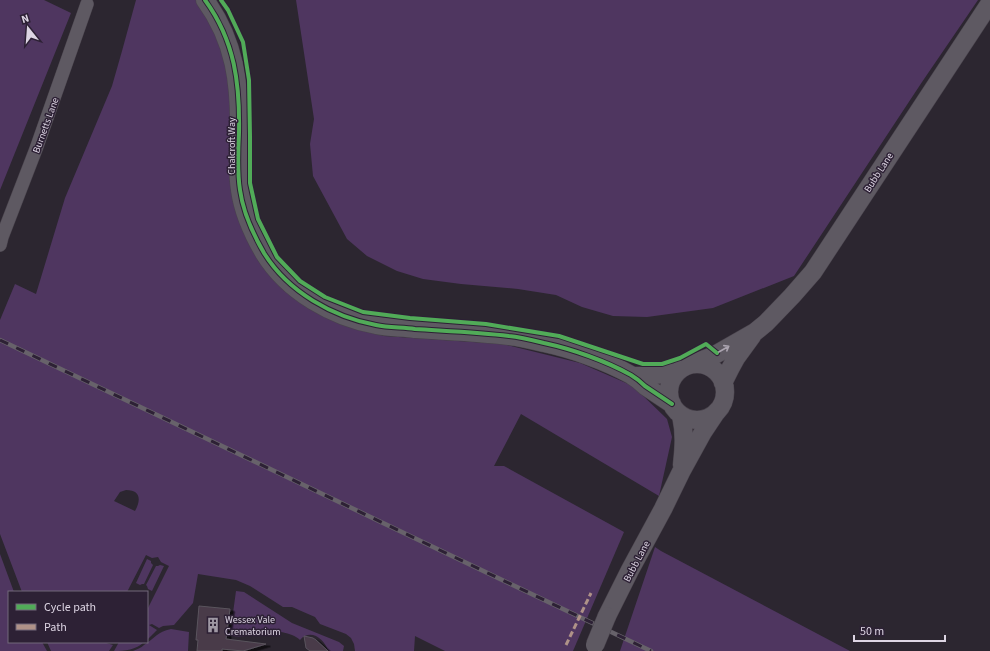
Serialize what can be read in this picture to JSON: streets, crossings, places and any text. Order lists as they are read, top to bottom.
{
  "streets": {
    "main road": ["Chalcroft Way", "Bubb Lane"],
    "street": ["Burnetts Lane"]
  },
  "crossings": [
    ["Chalcroft Way", "Bubb Lane"]
  ],
  "places": {
    "building": ["Wessex Vale Crematorium"]
  },
  "legend": ["Cycle path", "Path"],
  "scale_bar": "50 m",
  "north": "top"
}
